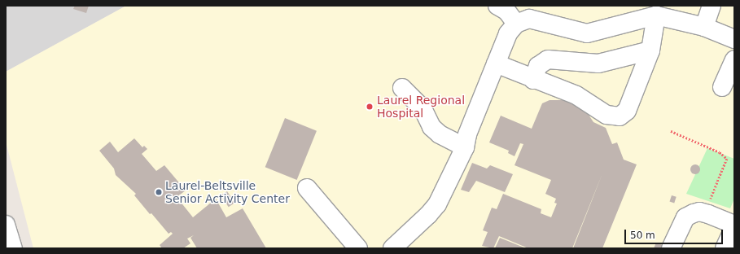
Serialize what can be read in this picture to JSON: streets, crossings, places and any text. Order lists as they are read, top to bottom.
{
  "places": ["Laurel Regional Hospital", "Laurel-Beltsville Senior Activity Center"],
  "scale_bar": "50 m"
}
